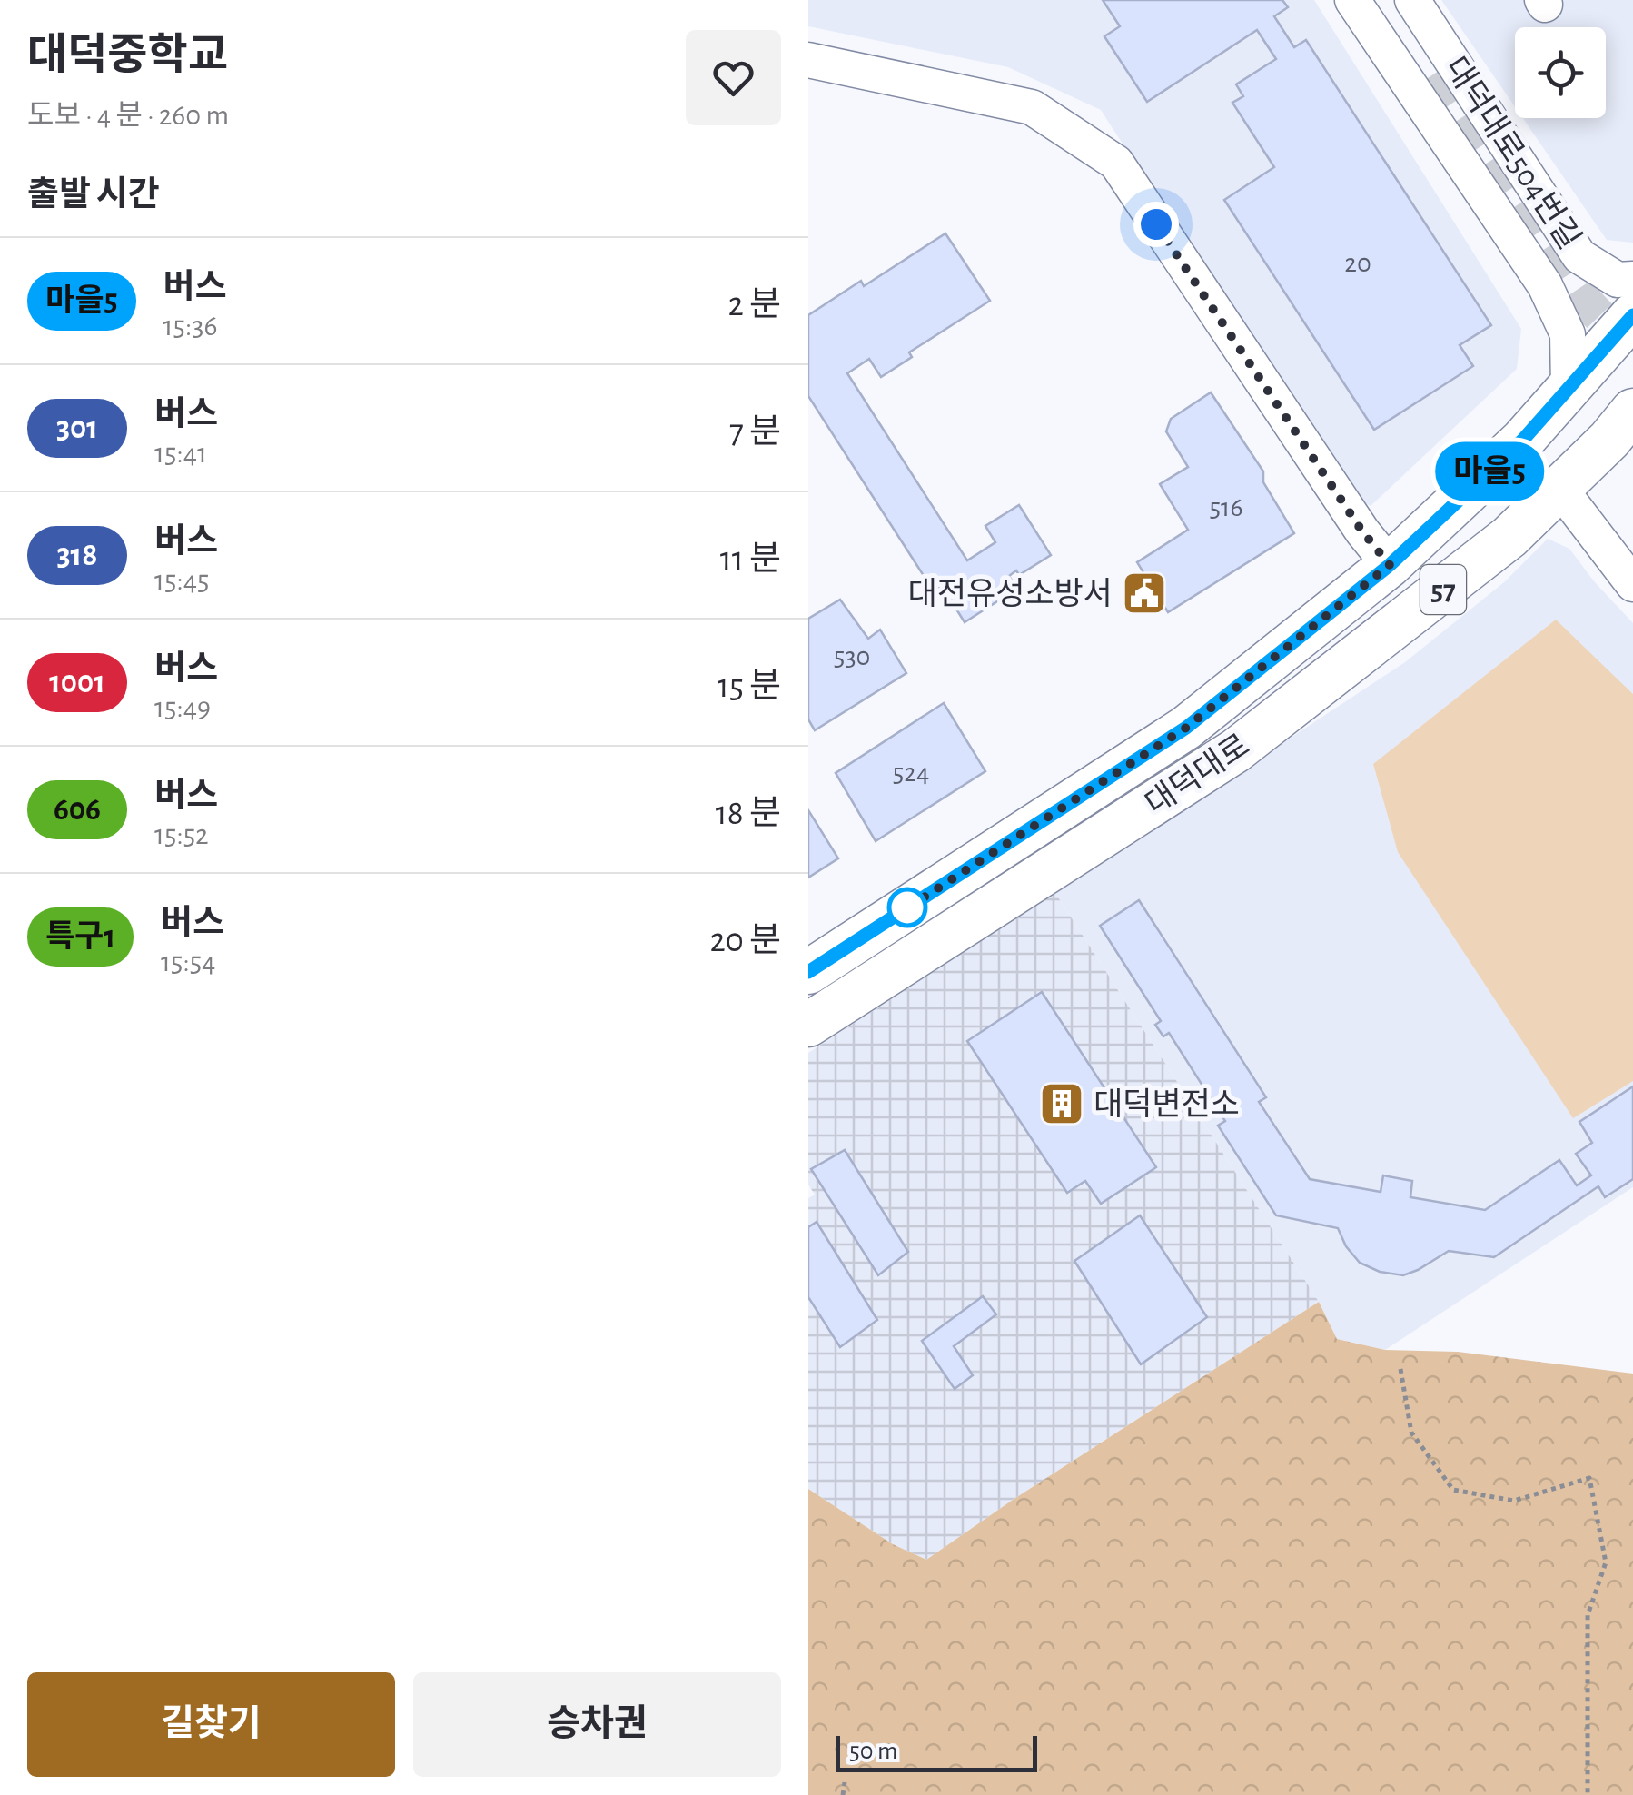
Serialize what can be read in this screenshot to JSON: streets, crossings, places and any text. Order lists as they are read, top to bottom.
{
  "streets": {
    "main road": ["57", "대덕대로"],
    "street": ["대덕대로504번길"]
  },
  "places": {
    "public building": ["대전유성소방서"],
    "building": ["대덕변전소"]
  },
  "lines": ["bus line 마을5"],
  "house_numbers": [
    "20",
    "516",
    "530",
    "524"
  ],
  "scale_bar": "50 m",
  "page": {
    "heading": [
      ["대덕중학교", "도보 · 4 분 · 260 m"],
      "출발 시간"
    ],
    "on_map": "마을5",
    "list": [
      {
        "mark": "마을5",
        "name": "버스",
        "note": "15:36",
        "value": "2 분"
      },
      {
        "mark": "301",
        "name": "버스",
        "note": "15:41",
        "value": "7 분"
      },
      {
        "mark": "318",
        "name": "버스",
        "note": "15:45",
        "value": "11 분"
      },
      {
        "mark": "1001",
        "name": "버스",
        "note": "15:49",
        "value": "15 분"
      },
      {
        "mark": "606",
        "name": "버스",
        "note": "15:52",
        "value": "18 분"
      },
      {
        "mark": "특구1",
        "name": "버스",
        "note": "15:54",
        "value": "20 분"
      }
    ],
    "buttons": ["길찾기", "승차권"],
    "scale": "50 m"
  }
}
